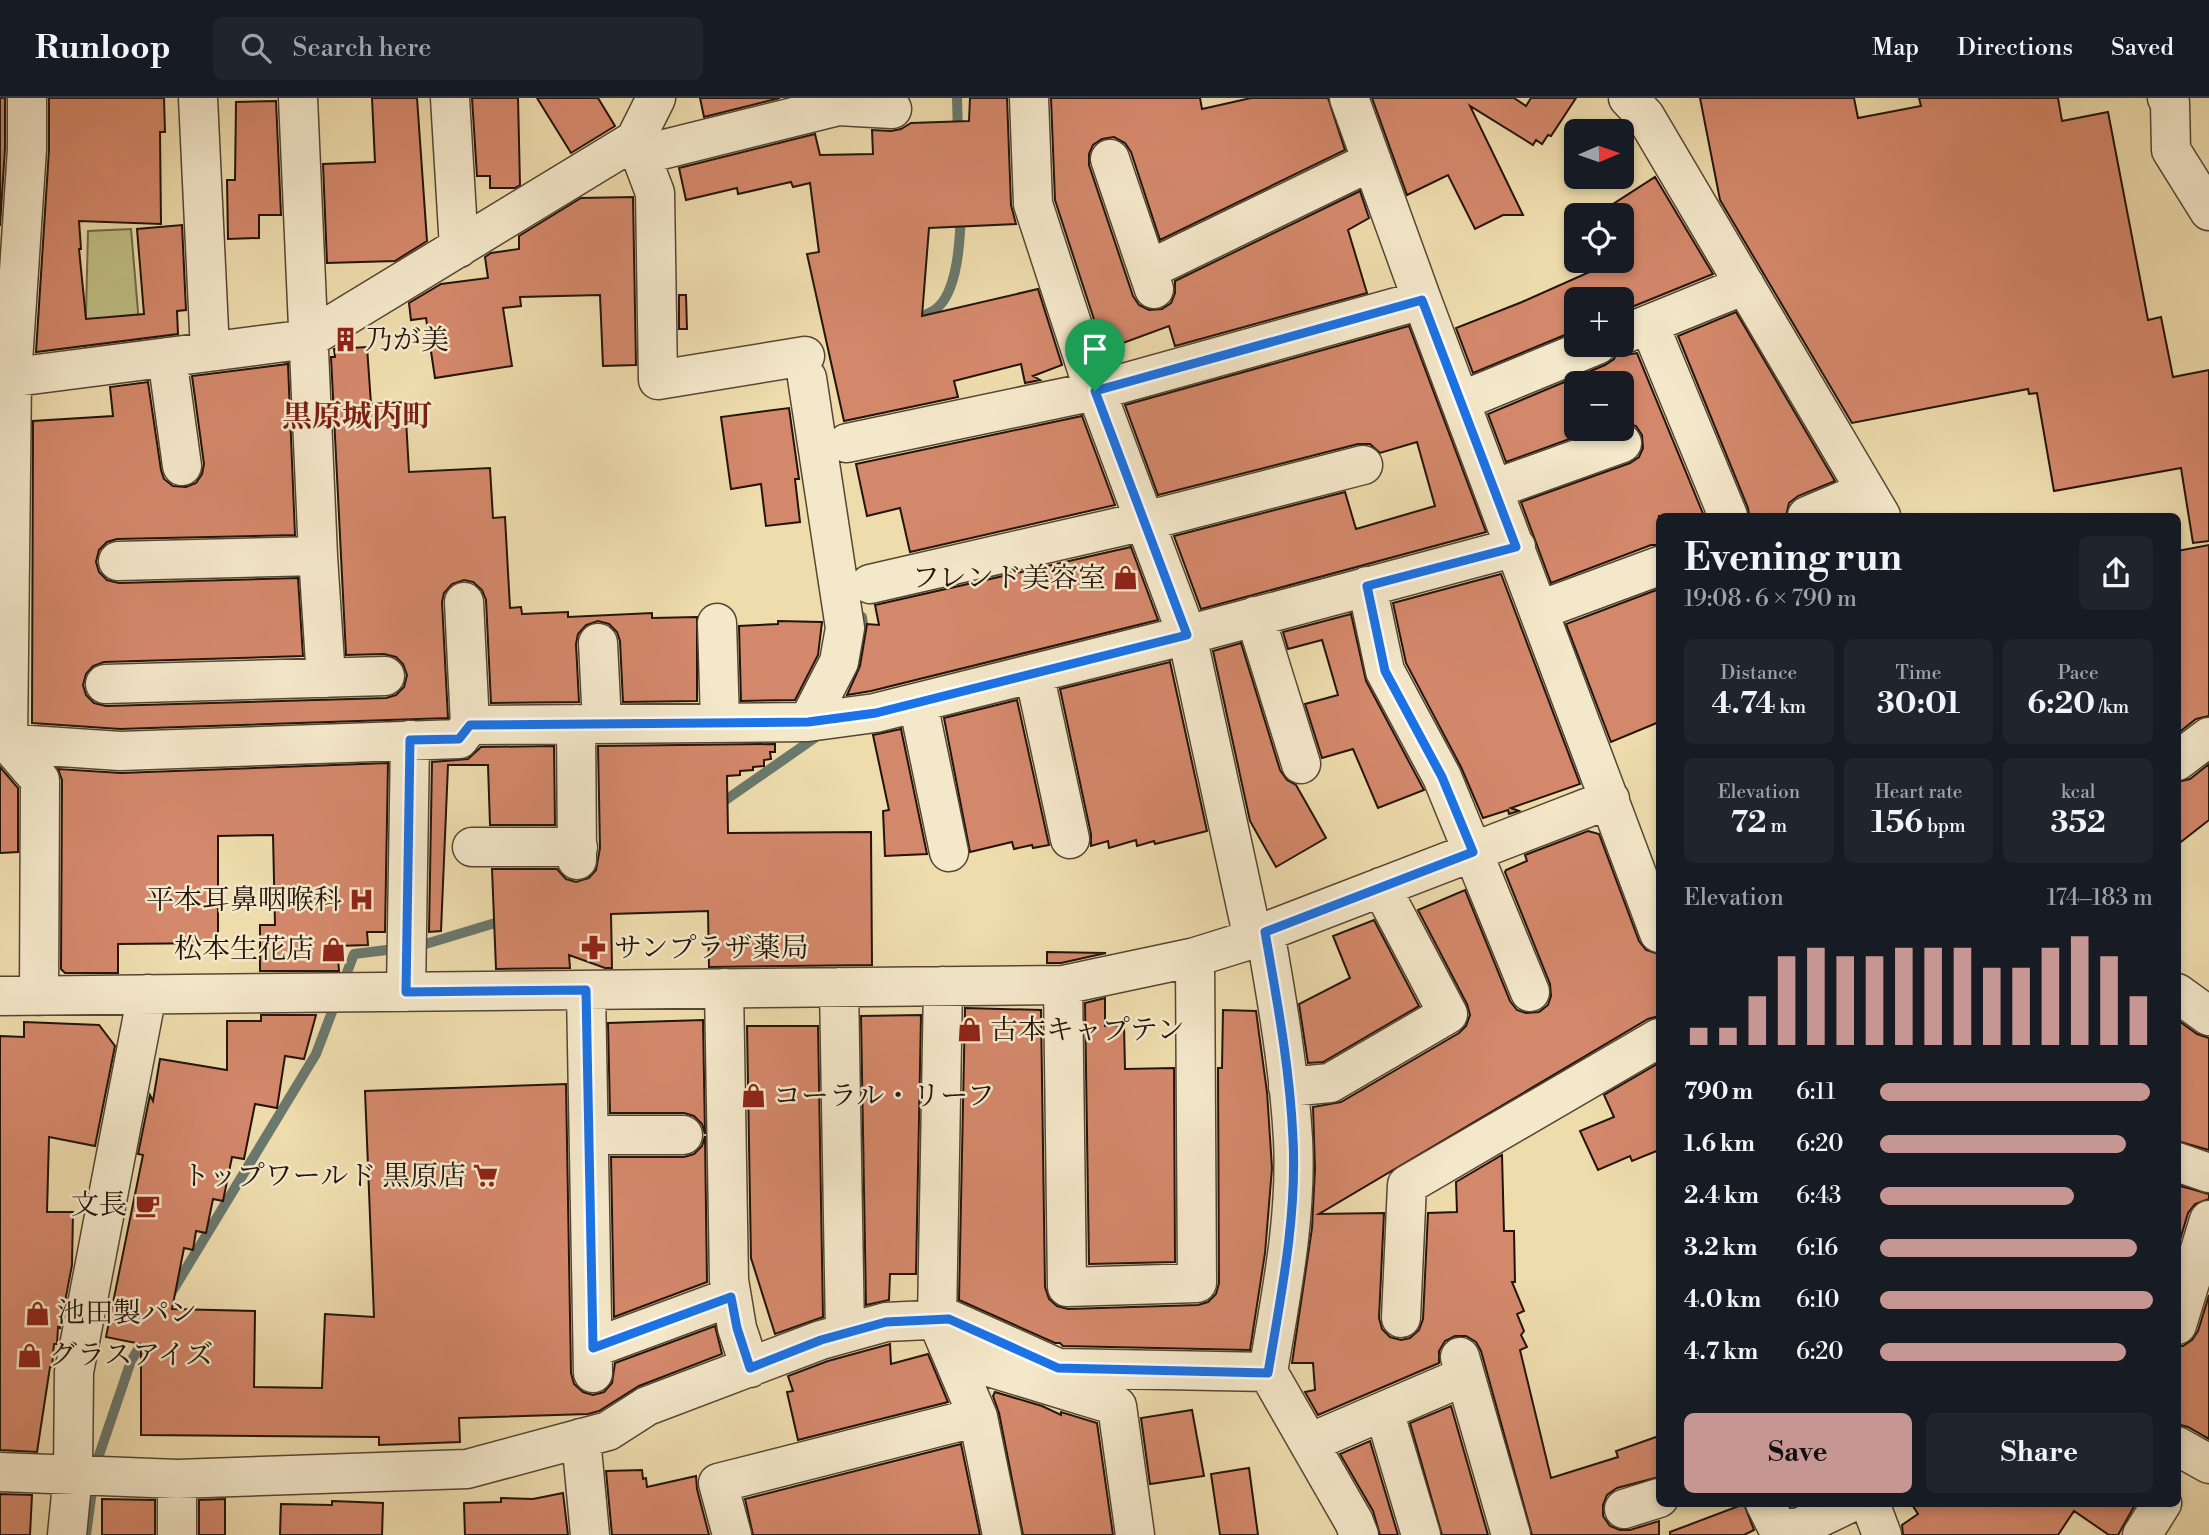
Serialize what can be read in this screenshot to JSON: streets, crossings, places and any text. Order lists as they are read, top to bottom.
{
  "districts": ["黒原城内町"],
  "places": {
    "building": ["乃が美"],
    "shop": [
      "フレンド美容室",
      "松本生花店",
      "古本キャプテン",
      "コーラル・リーフ",
      "池田製パン",
      "グラスアイズ"
    ],
    "hospital": ["平本耳鼻咽喉科"],
    "pharmacy": ["サンプラザ薬局"],
    "supermarket": ["トップワールド 黒原店"],
    "cafe": ["文長"]
  },
  "north": "right",
  "page": {
    "header": "Runloop",
    "search": "Search here",
    "nav": ["Map", "Directions", "Saved"],
    "map_buttons": ["+", "−"],
    "heading": ["Evening run", "19:08 · 6 × 790 m"],
    "stats": [
      ["Distance", "4.74 km"],
      ["Time", "30:01"],
      ["Pace", "6:20 /km"],
      ["Elevation", "72 m"],
      ["Heart rate", "156 bpm"],
      ["kcal", "352"]
    ],
    "chart": ["Elevation", "174–183 m"],
    "list": [
      {
        "name": "790 m",
        "note": "6:11"
      },
      {
        "name": "1.6 km",
        "note": "6:20"
      },
      {
        "name": "2.4 km",
        "note": "6:43"
      },
      {
        "name": "3.2 km",
        "note": "6:16"
      },
      {
        "name": "4.0 km",
        "note": "6:10"
      },
      {
        "name": "4.7 km",
        "note": "6:20"
      }
    ],
    "buttons": ["Save", "Share"]
  }
}
